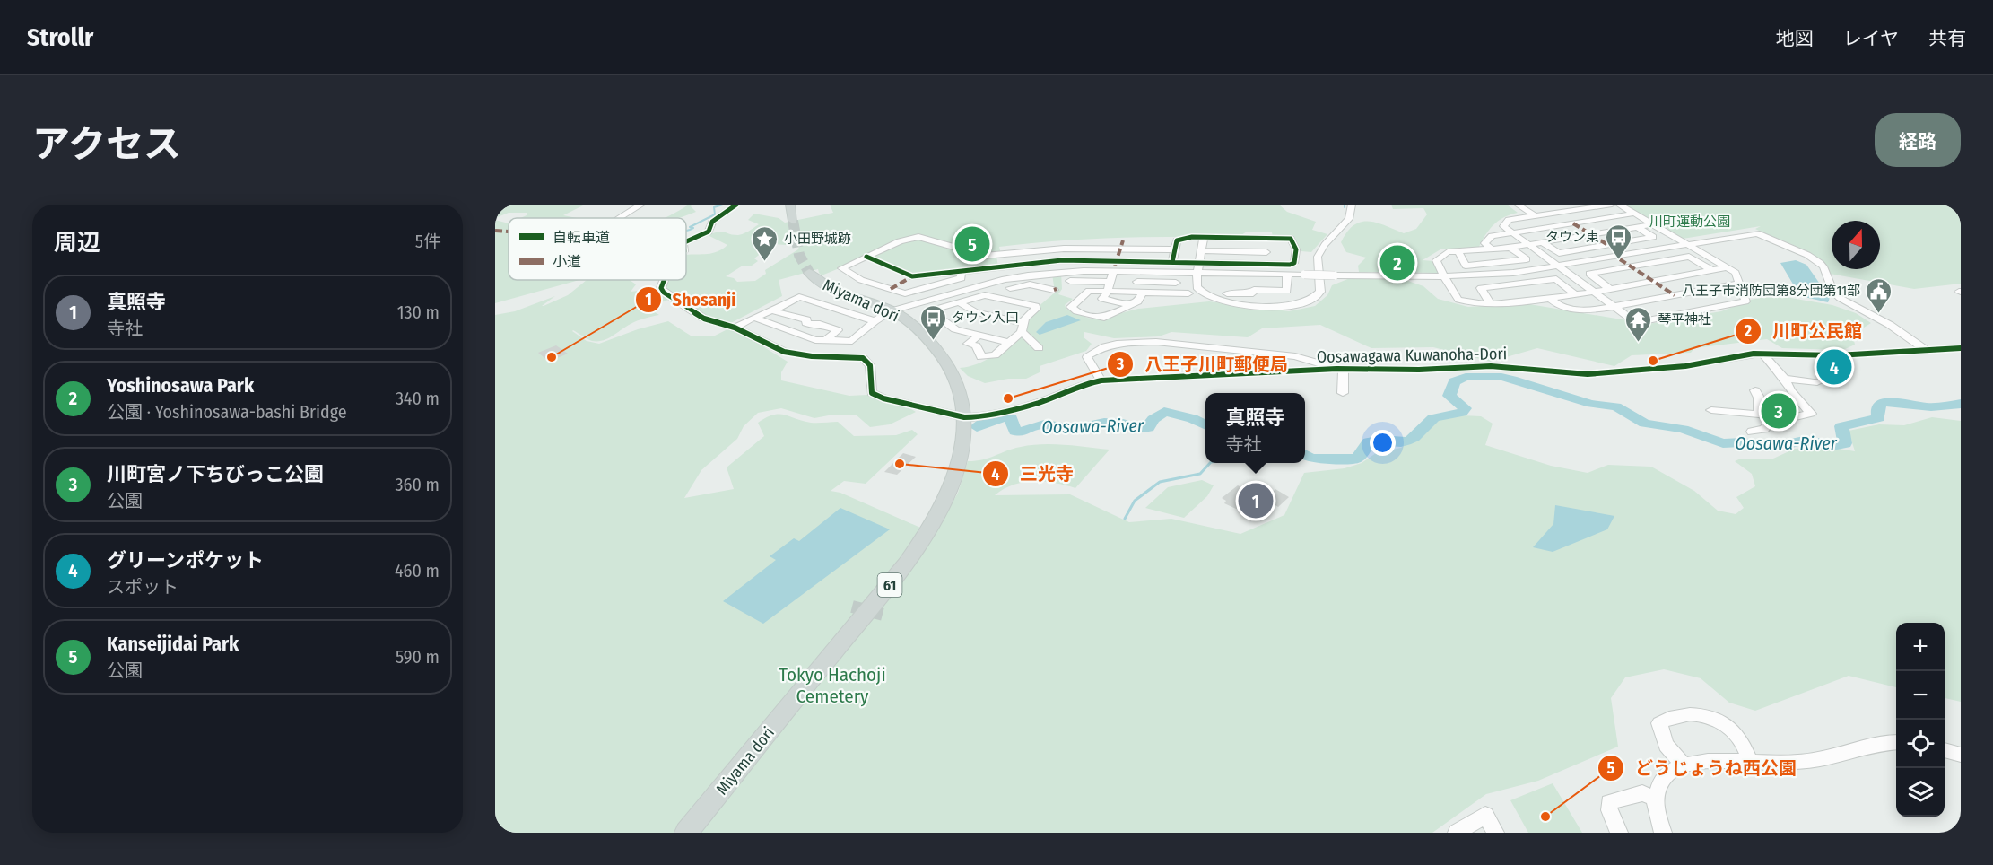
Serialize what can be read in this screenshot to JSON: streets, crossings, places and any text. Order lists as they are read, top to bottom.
{
  "streets": {
    "main road": ["Miyama dori", "61"],
    "street": ["Oosawagawa Kuwanoha-Dori"]
  },
  "crossings": [
    ["Miyama dori", "Oosawagawa Kuwanoha-Dori"]
  ],
  "water": ["Oosawa-River"],
  "parks": ["川町運動公園", "Tokyo Hachoji Cemetery"],
  "places": {
    "bus stop": ["タウン東", "タウン入口"],
    "place": ["小田野城跡"],
    "public building": ["八王子市消防団第8分団第11部"],
    "temple": ["琴平神社"],
    "other": [
      "Shosanji",
      "川町公民館",
      "八王子川町郵便局",
      "三光寺",
      "どうじょうね西公園"
    ]
  },
  "legend": ["自転車道", "小道"],
  "north": "top",
  "page": {
    "header": "Strollr",
    "nav": ["地図", "レイヤ", "共有"],
    "title": "アクセス",
    "buttons": "経路",
    "heading": ["周辺", "5件"],
    "pins": [
      "5",
      "2",
      "4",
      "3",
      "1"
    ],
    "list": [
      {
        "mark": "1",
        "name": "真照寺",
        "note": "寺社",
        "value": "130 m"
      },
      {
        "mark": "2",
        "name": "Yoshinosawa Park",
        "note": "公園 · Yoshinosawa-bashi Bridge",
        "value": "340 m"
      },
      {
        "mark": "3",
        "name": "川町宮ノ下ちびっこ公園",
        "note": "公園",
        "value": "360 m"
      },
      {
        "mark": "4",
        "name": "グリーンポケット",
        "note": "スポット",
        "value": "460 m"
      },
      {
        "mark": "5",
        "name": "Kanseijidai Park",
        "note": "公園",
        "value": "590 m"
      }
    ],
    "popup": ["真照寺", "寺社"],
    "map_buttons": ["+", "−"]
  }
}
